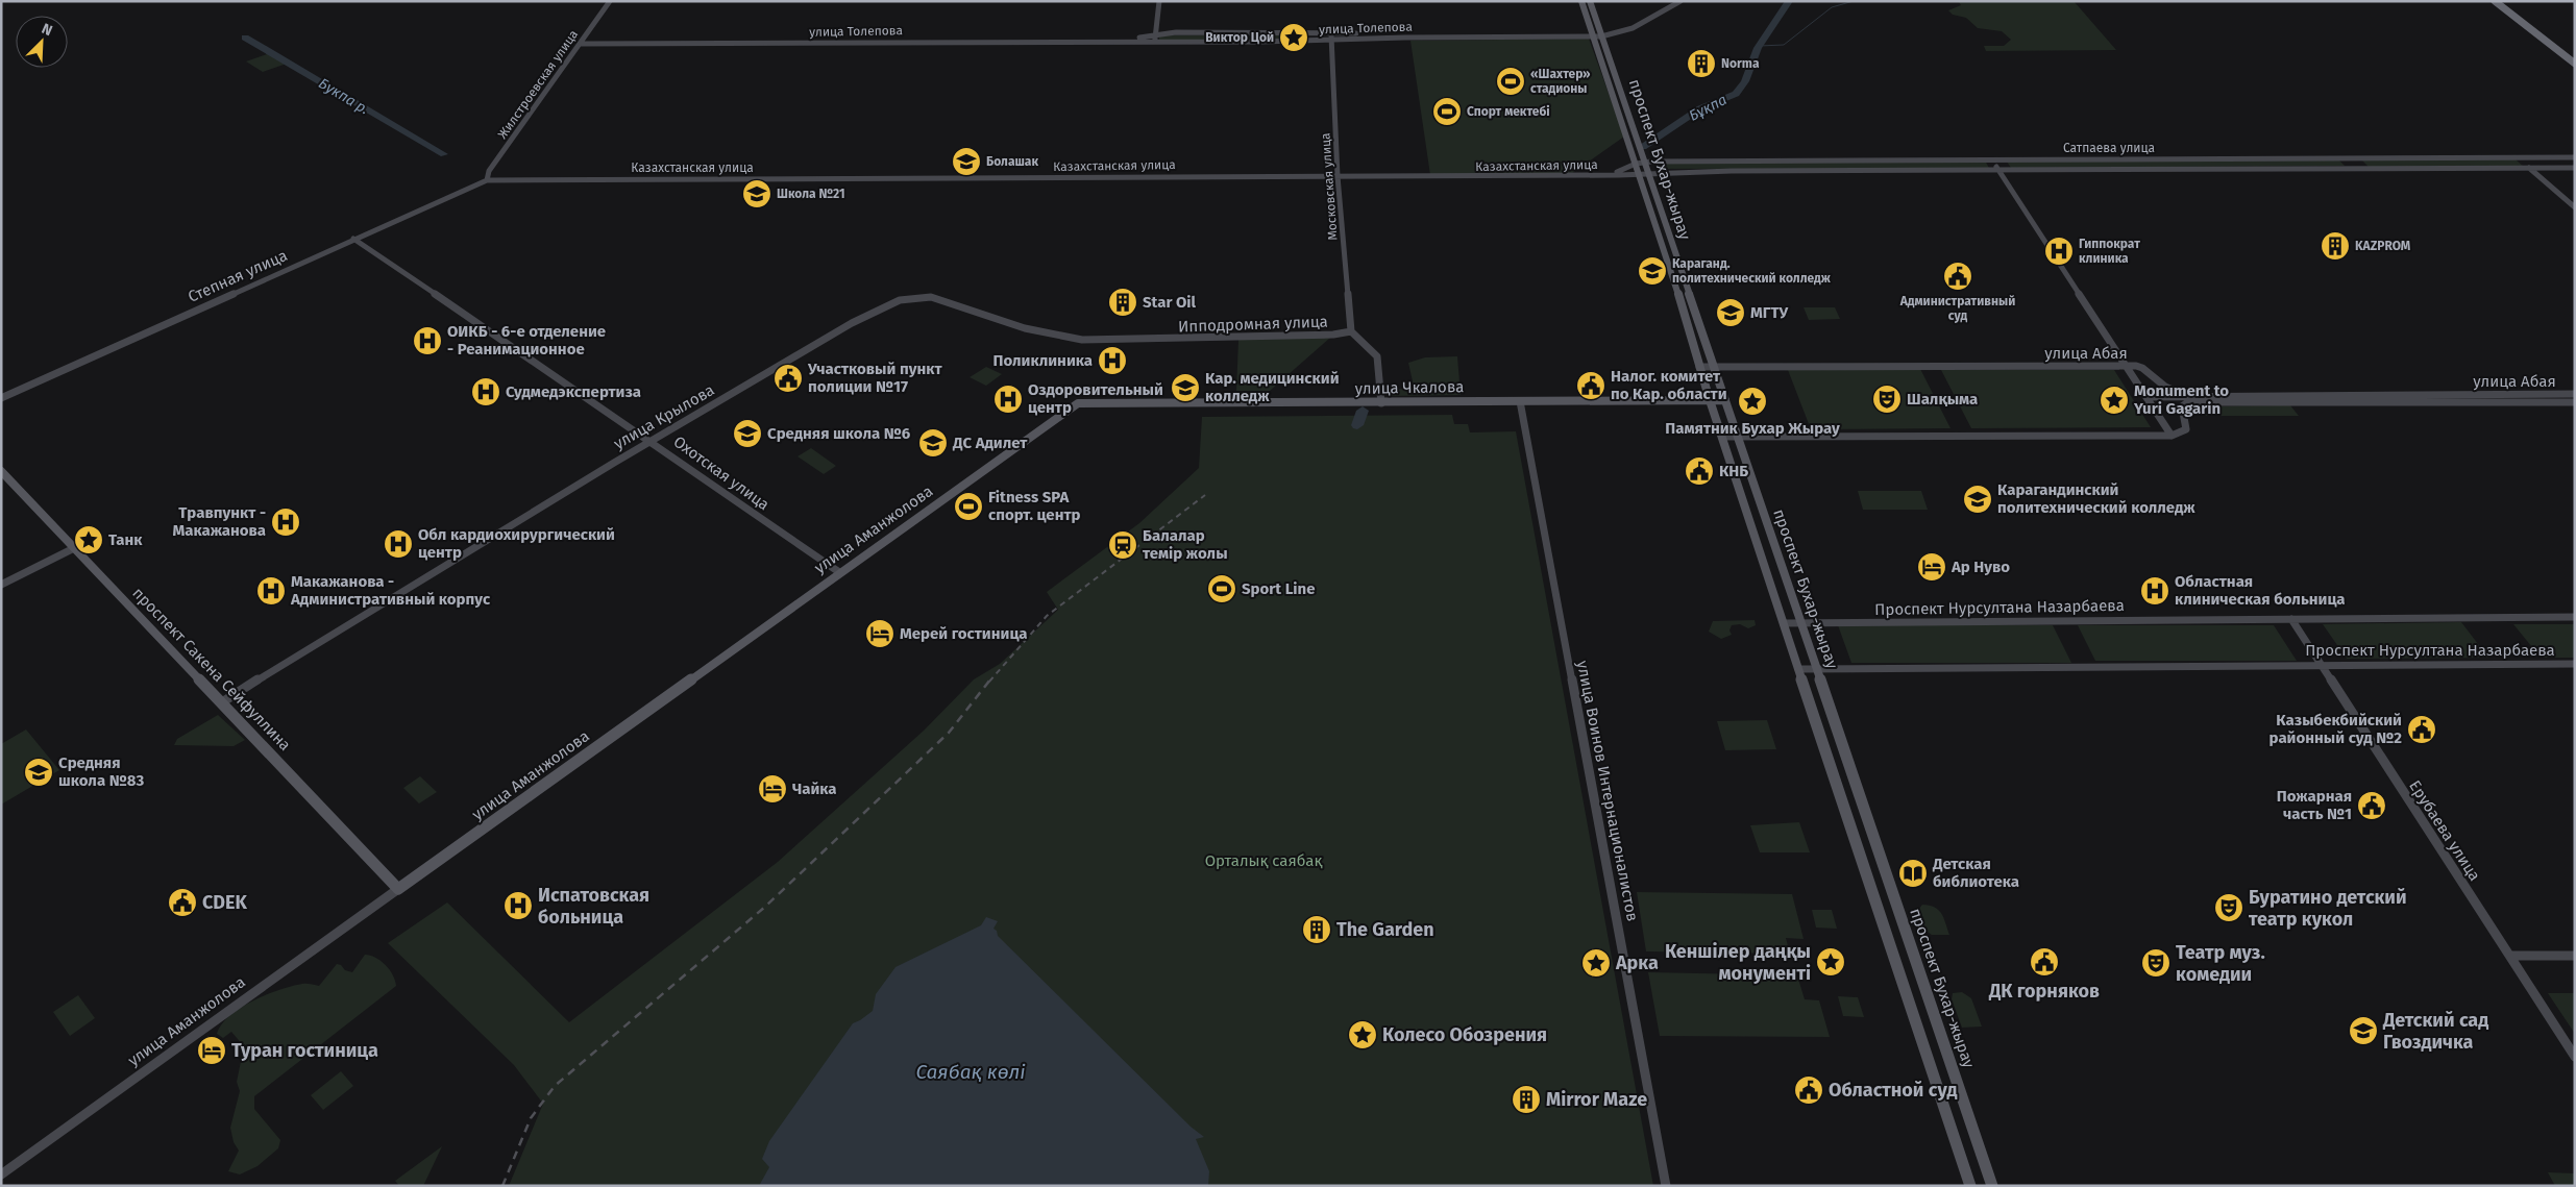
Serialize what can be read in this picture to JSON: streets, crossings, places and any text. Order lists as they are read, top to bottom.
{
  "streets": {
    "main road": [
      "улица Толепова",
      "Жилстроевская улица",
      "Сатпаева улица",
      "проспект Бухар-жырау",
      "Казахстанская улица",
      "Московская улица",
      "Степная улица",
      "Ипподромная улица",
      "улица Абая",
      "улица Чкалова",
      "улица Крылова",
      "Охотская улица",
      "улица Аманжолова",
      "Проспект Нурсултана Назарбаева",
      "проспект Сакена Сейфуллина",
      "улица Воинов Интернационалистов",
      "Ерубаева улица"
    ]
  },
  "crossings": [
    ["улица Толепова", "Жилстроевская улица"],
    ["улица Толепова", "проспект Бухар-жырау"],
    ["улица Толепова", "Московская улица"],
    ["Жилстроевская улица", "Казахстанская улица"],
    ["Жилстроевская улица", "Степная улица"],
    ["Сатпаева улица", "проспект Бухар-жырау"],
    ["Сатпаева улица", "Казахстанская улица"],
    ["проспект Бухар-жырау", "Казахстанская улица"],
    ["проспект Бухар-жырау", "улица Абая"],
    ["проспект Бухар-жырау", "улица Чкалова"],
    ["проспект Бухар-жырау", "Проспект Нурсултана Назарбаева"],
    ["Казахстанская улица", "Московская улица"],
    ["Казахстанская улица", "Степная улица"],
    ["Московская улица", "Ипподромная улица"],
    ["Степная улица", "Охотская улица"],
    ["Ипподромная улица", "улица Крылова"],
    ["улица Чкалова", "улица Аманжолова"],
    ["улица Чкалова", "улица Воинов Интернационалистов"],
    ["улица Крылова", "Охотская улица"],
    ["улица Крылова", "проспект Сакена Сейфуллина"],
    ["Охотская улица", "улица Аманжолова"],
    ["улица Аманжолова", "проспект Сакена Сейфуллина"],
    ["Проспект Нурсултана Назарбаева", "Ерубаева улица"]
  ],
  "water": ["Букпа р.", "Бұқпа", "Саябақ көлі"],
  "parks": ["Орталық саябақ"],
  "places": {
    "place": [
      "Виктор Цой",
      "Monument to Yuri Gagarin",
      "Памятник Бухар Жырау",
      "Танк",
      "Кеншілер даңқы монументі",
      "Арка",
      "Колесо Обозрения"
    ],
    "building": [
      "Norma",
      "KAZPROM",
      "Star Oil",
      "The Garden",
      "Mirror Maze"
    ],
    "sports": [
      "«Шахтер» стадионы",
      "Спорт мектебі",
      "Fitness SPA спорт. центр",
      "Sport Line"
    ],
    "school or university": [
      "Болашак",
      "Школа №21",
      "Караганд. политехнический колледж",
      "МГТУ",
      "Кар. медицинский колледж",
      "Средняя школа №6",
      "ДС Адилет",
      "Карагандинский политехнический колледж",
      "Средняя школа №83",
      "Детский сад Гвоздичка"
    ],
    "hospital": [
      "Гиппократ клиника",
      "ОИКБ - 6-е отделение - Реанимационное",
      "Поликлиника",
      "Судмедэкспертиза",
      "Оздоровительный центр",
      "Травпункт - Макажанова",
      "Обл кардиохирургический центр",
      "Макажанова - Административный корпус",
      "Областная клиническая больница",
      "Испатовская больница"
    ],
    "public building": [
      "Административный суд",
      "Участковый пункт полиции №17",
      "Налог. комитет по Кар. области",
      "КНБ",
      "Казыбекбийский районный суд №2",
      "Пожарная часть №1",
      "CDEK",
      "ДК горняков",
      "Областной суд"
    ],
    "theatre": ["Шалқыма", "Буратино детский театр кукол", "Театр муз. комедии"],
    "station": ["Балалар темір жолы"],
    "hotel": [
      "Ар Нуво",
      "Мерей гостиница",
      "Чайка",
      "Туран гостиница"
    ],
    "library": ["Детская библиотека"]
  },
  "north": "top right"
}
